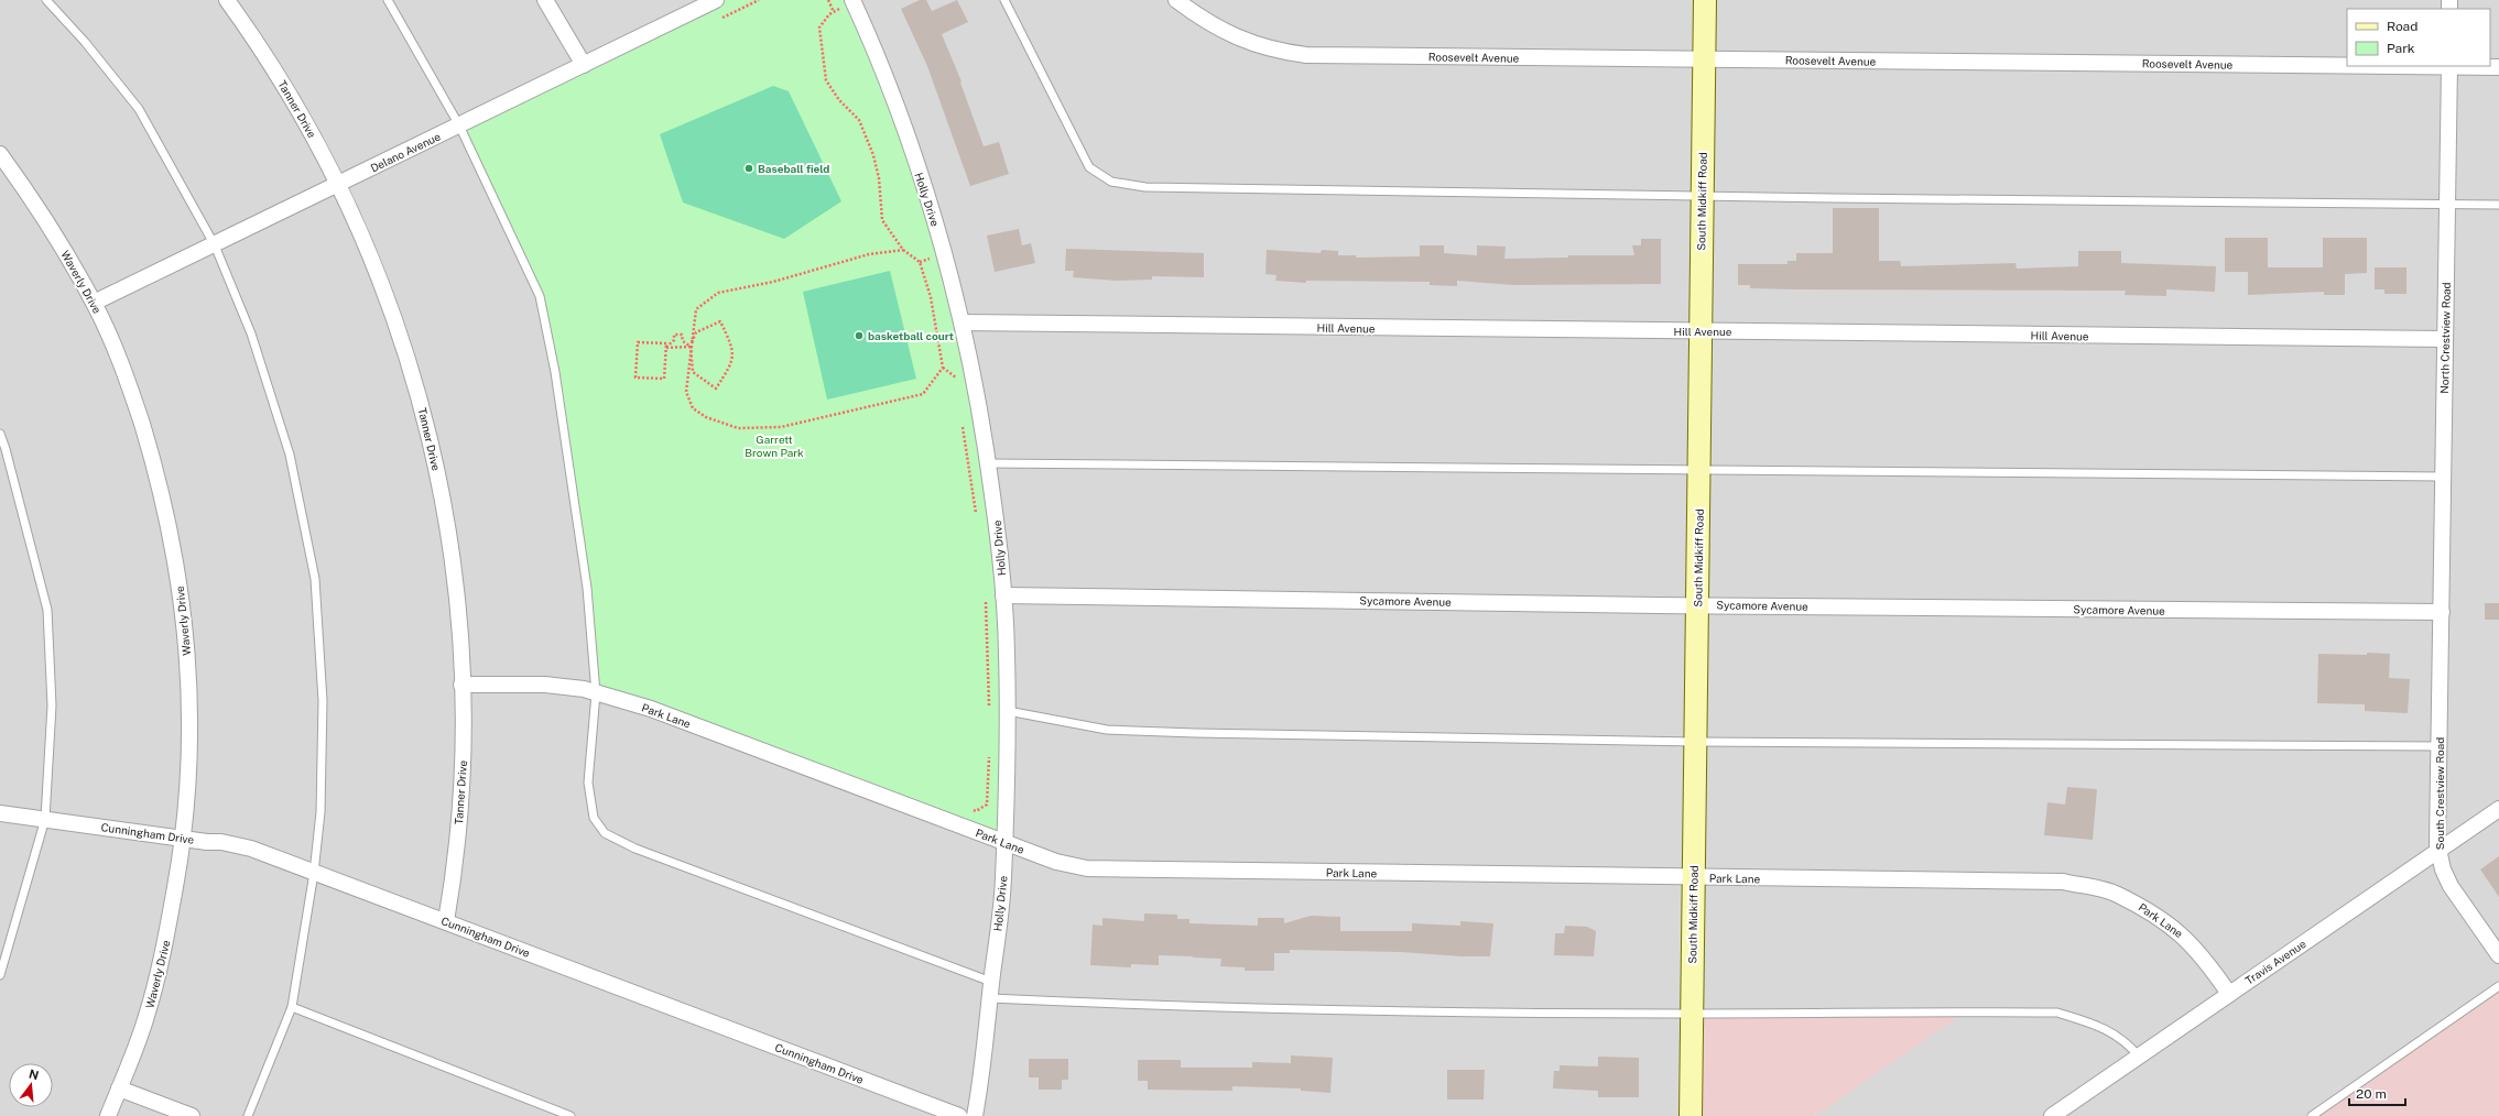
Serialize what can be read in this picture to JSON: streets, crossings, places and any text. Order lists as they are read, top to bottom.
{
  "streets": {
    "main road": ["South Midkiff Road"],
    "street": [
      "Roosevelt Avenue",
      "Tanner Drive",
      "Delano Avenue",
      "Holly Drive",
      "Waverly Drive",
      "Hill Avenue",
      "North Crestview Road",
      "Sycamore Avenue",
      "Park Lane",
      "South Crestview Road",
      "Cunningham Drive",
      "Travis Avenue"
    ]
  },
  "crossings": [
    ["Roosevelt Avenue", "South Midkiff Road"],
    ["Roosevelt Avenue", "North Crestview Road"],
    ["Tanner Drive", "Delano Avenue"],
    ["Tanner Drive", "Park Lane"],
    ["Tanner Drive", "Cunningham Drive"],
    ["Delano Avenue", "Waverly Drive"],
    ["Holly Drive", "Hill Avenue"],
    ["Holly Drive", "Sycamore Avenue"],
    ["Holly Drive", "Park Lane"],
    ["South Midkiff Road", "Hill Avenue"],
    ["South Midkiff Road", "Sycamore Avenue"],
    ["South Midkiff Road", "Park Lane"],
    ["Waverly Drive", "Cunningham Drive"],
    ["Hill Avenue", "North Crestview Road"],
    ["North Crestview Road", "Sycamore Avenue"],
    ["North Crestview Road", "South Crestview Road"],
    ["Sycamore Avenue", "South Crestview Road"],
    ["Park Lane", "Travis Avenue"],
    ["South Crestview Road", "Travis Avenue"]
  ],
  "parks": ["Garrett Brown Park"],
  "places": ["Baseball field", "basketball court"],
  "legend": ["Road", "Park"],
  "scale_bar": "20 m",
  "north": "top"
}
